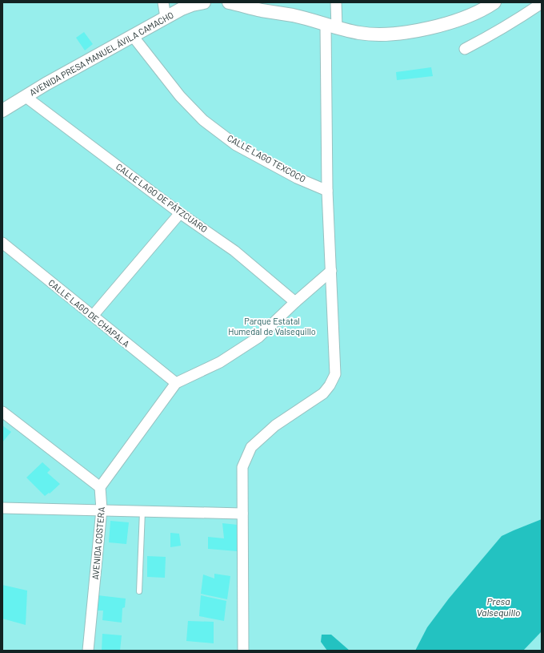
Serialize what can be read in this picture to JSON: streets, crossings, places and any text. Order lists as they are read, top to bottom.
{
  "streets": {
    "street": [
      "AVENIDA PRESA MANUEL ÁVILA CAMACHO",
      "CALLE LAGO TEXCOCO",
      "CALLE LAGO DE PÁTZCUARO",
      "CALLE LAGO DE CHAPALA",
      "AVENIDA COSTERA"
    ]
  },
  "crossings": [
    ["AVENIDA PRESA MANUEL ÁVILA CAMACHO", "CALLE LAGO TEXCOCO"],
    ["AVENIDA PRESA MANUEL ÁVILA CAMACHO", "CALLE LAGO DE PÁTZCUARO"]
  ],
  "water": ["Presa Valsequillo"],
  "parks": ["Parque Estatal Humedal de Valsequillo"]
}
